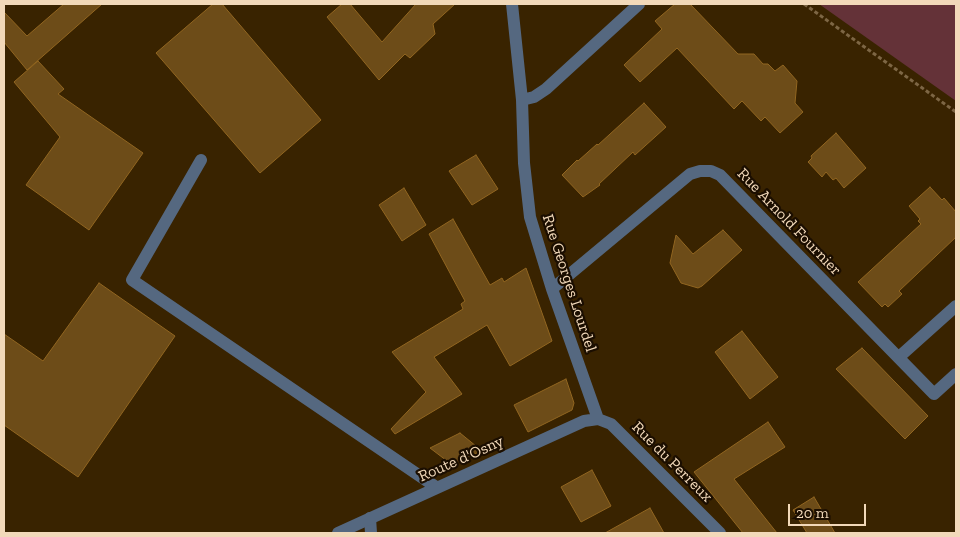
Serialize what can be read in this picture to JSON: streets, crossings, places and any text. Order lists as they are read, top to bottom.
{
  "streets": {
    "street": [
      "Rue Arnold Fournier",
      "Rue Georges Lourdel",
      "Route d'Osny",
      "Rue du Perreux"
    ]
  },
  "crossings": [
    ["Rue Arnold Fournier", "Rue Georges Lourdel"],
    ["Rue Georges Lourdel", "Route d'Osny"],
    ["Rue Georges Lourdel", "Rue du Perreux"],
    ["Route d'Osny", "Rue du Perreux"]
  ],
  "scale_bar": "20 m"
}
